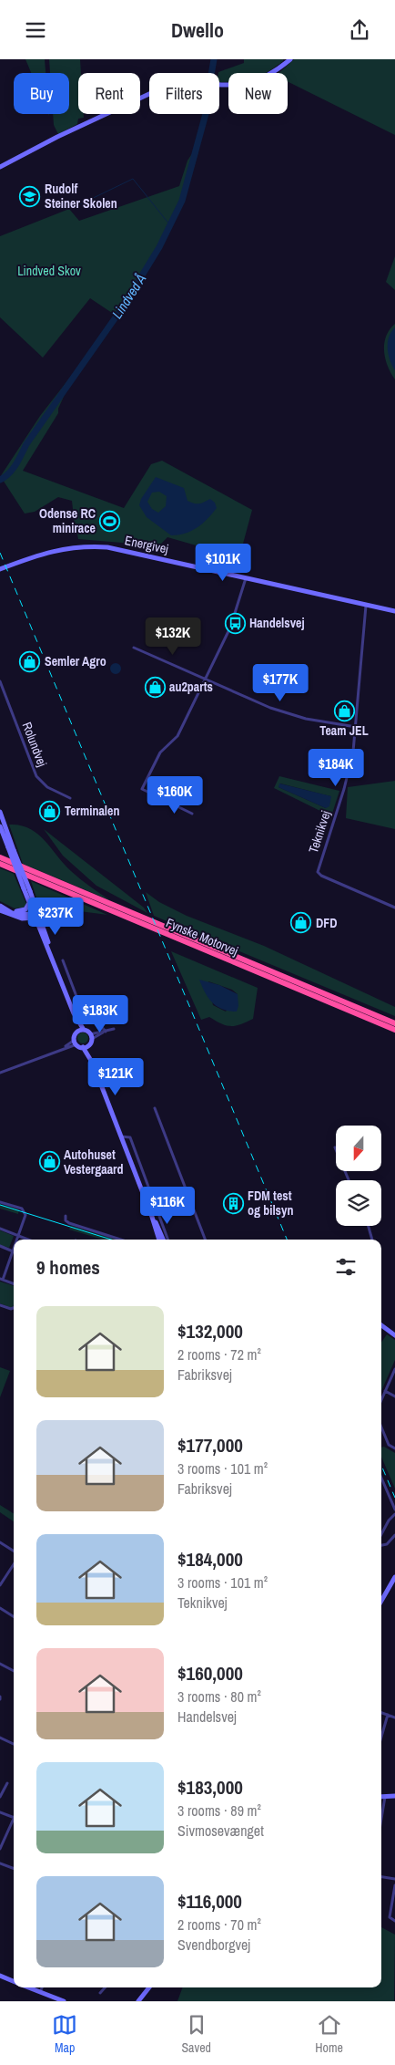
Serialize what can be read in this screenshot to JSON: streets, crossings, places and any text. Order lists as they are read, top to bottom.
{
  "streets": {
    "highway": ["Fynske Motorvej"],
    "street": ["Energivej", "Rolundvej", "Teknikvej"]
  },
  "crossings": [
    ["Energivej", "Teknikvej"]
  ],
  "water": ["Lindved Å"],
  "parks": ["Lindved Skov"],
  "places": {
    "school or university": ["Rudolf Steiner Skolen"],
    "sports": ["Odense RC minirace"],
    "bus stop": ["Handelsvej"],
    "shop": [
      "Semler Agro",
      "au2parts",
      "Team JEL",
      "Terminalen",
      "DFD",
      "Autohuset Vestergaard"
    ],
    "building": ["FDM test og bilsyn"]
  },
  "north": "bottom",
  "page": {
    "header": "Dwello",
    "chip": [
      "Buy",
      "Rent",
      "Filters",
      "New"
    ],
    "price": [
      "$101K",
      "$132K",
      "$177K",
      "$184K",
      "$160K",
      "$237K",
      "$183K",
      "$121K",
      "$116K"
    ],
    "heading": "9 homes",
    "list": [
      {
        "name": "$132,000",
        "note": "2 rooms · 72 m² · Fabriksvej"
      },
      {
        "name": "$177,000",
        "note": "3 rooms · 101 m² · Fabriksvej"
      },
      {
        "name": "$184,000",
        "note": "3 rooms · 101 m² · Teknikvej"
      },
      {
        "name": "$160,000",
        "note": "3 rooms · 80 m² · Handelsvej"
      },
      {
        "name": "$183,000",
        "note": "3 rooms · 89 m² · Sivmosevænget"
      },
      {
        "name": "$116,000",
        "note": "2 rooms · 70 m² · Svendborgvej"
      }
    ],
    "tabs": ["Map", "Saved", "Home"]
  }
}
